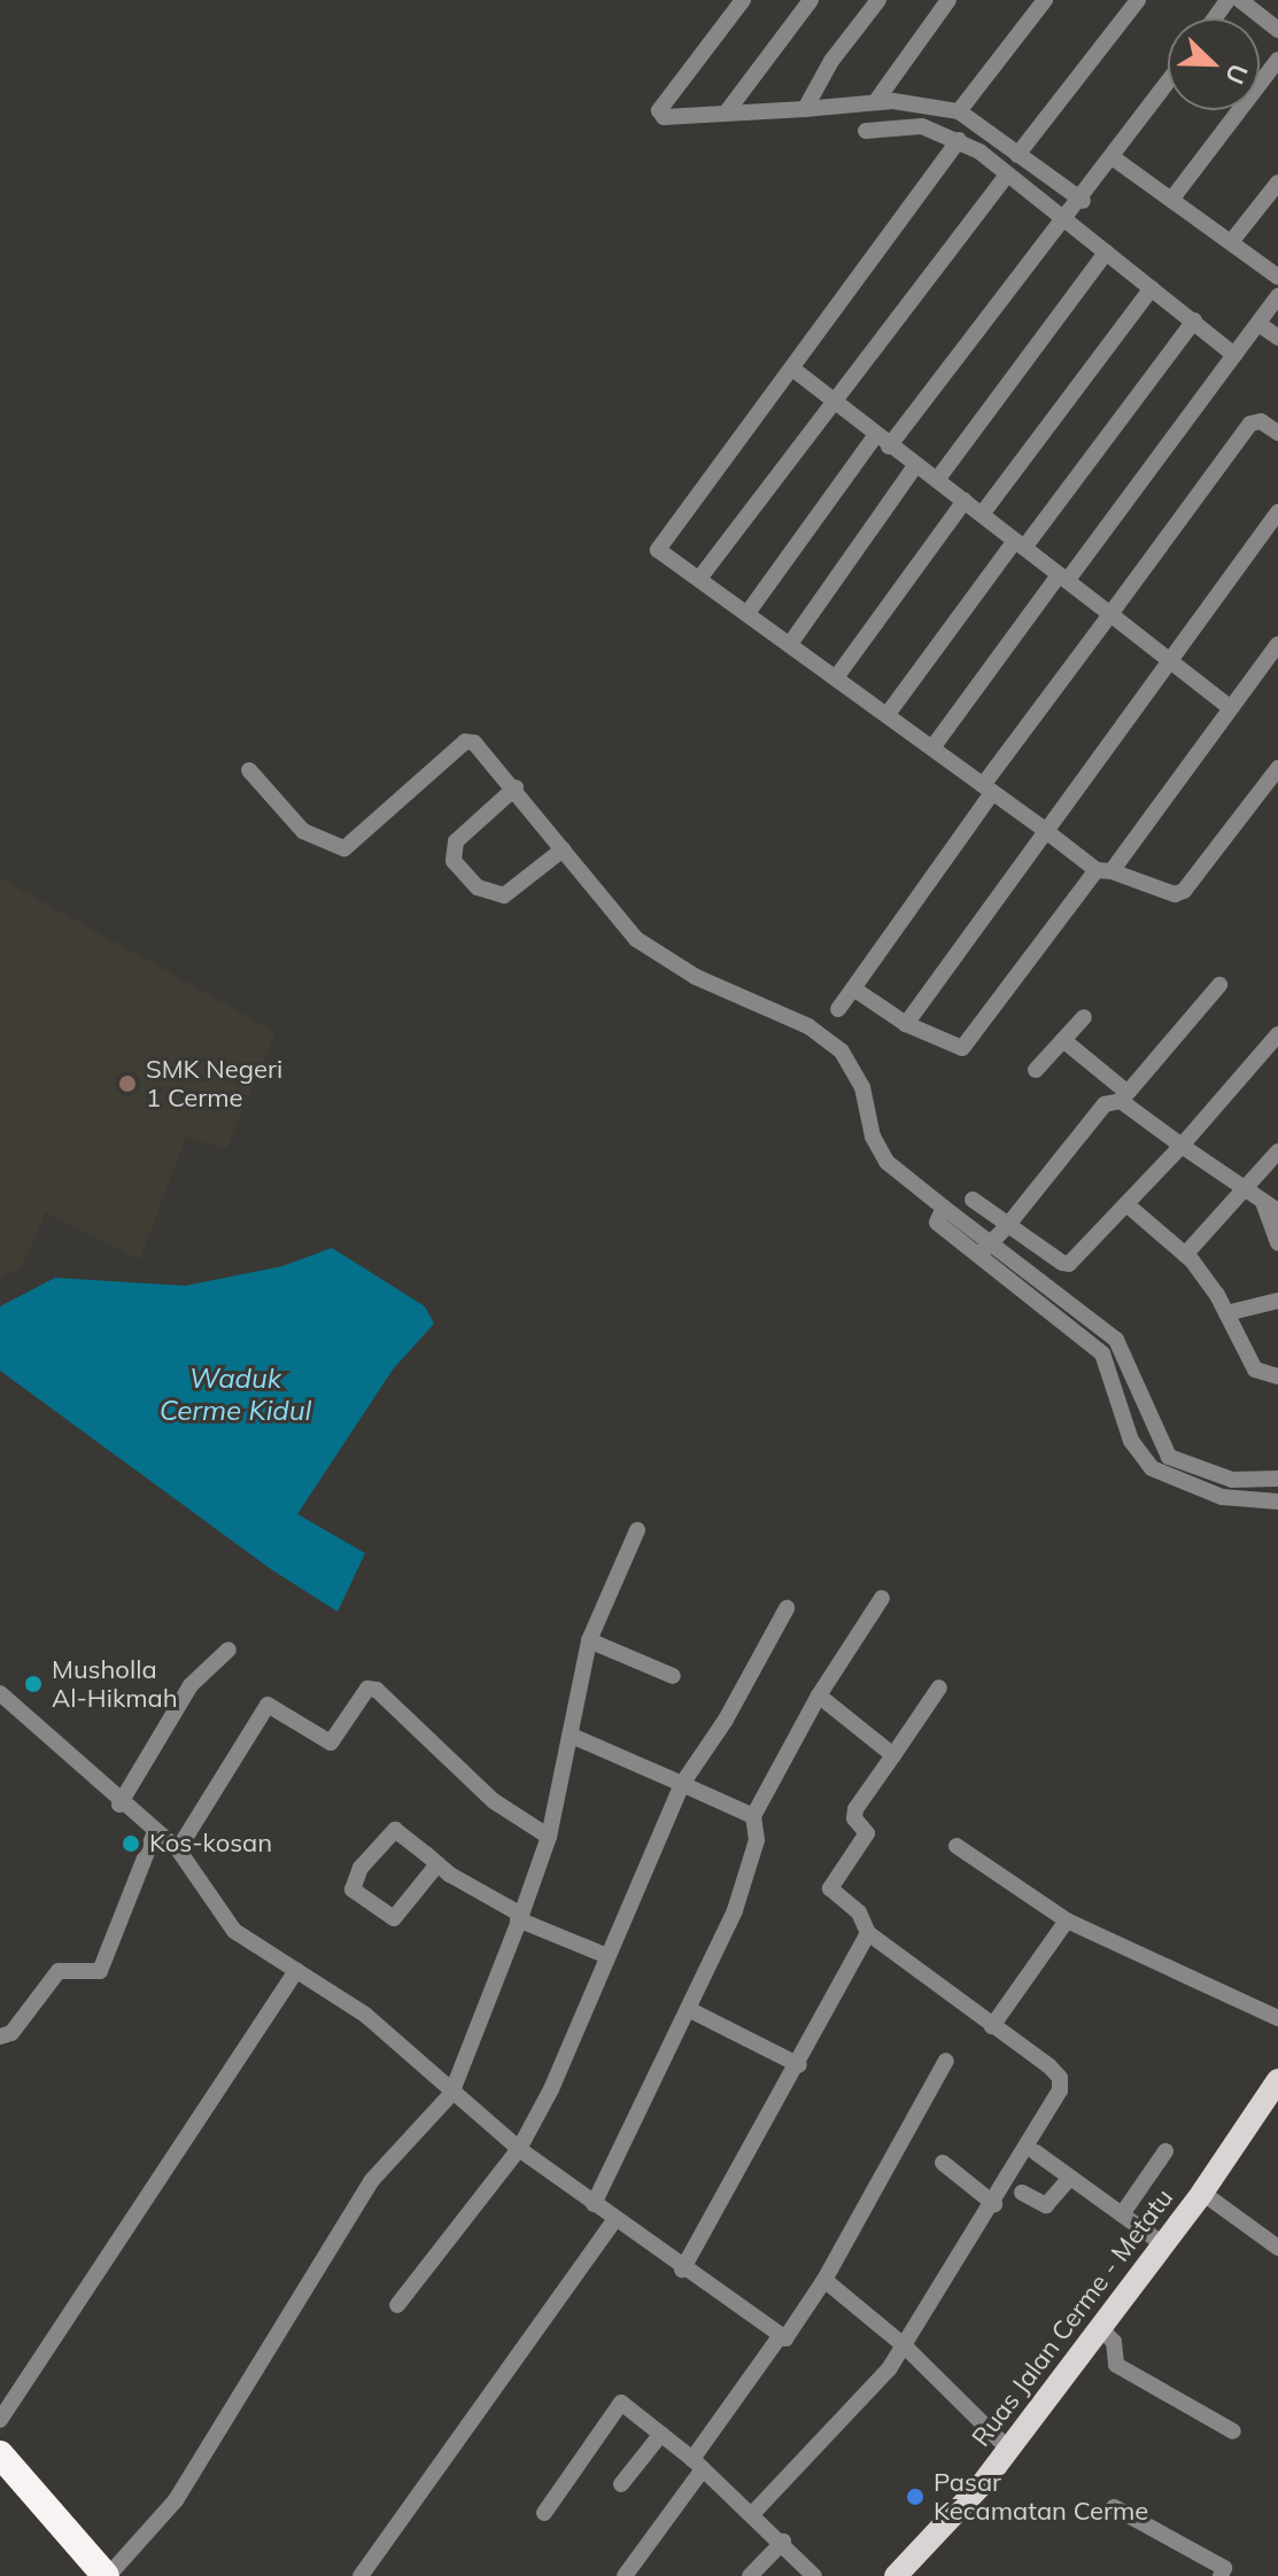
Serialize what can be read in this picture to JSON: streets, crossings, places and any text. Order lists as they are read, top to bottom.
{
  "streets": {
    "main road": ["Ruas Jalan Cerme - Metatu"]
  },
  "water": ["Waduk Cerme Kidul"],
  "places": [
    "SMK Negeri 1 Cerme",
    "Musholla Al-Hikmah",
    "Kos-kosan",
    "Pasar Kecamatan Cerme"
  ],
  "north": "bottom right"
}
